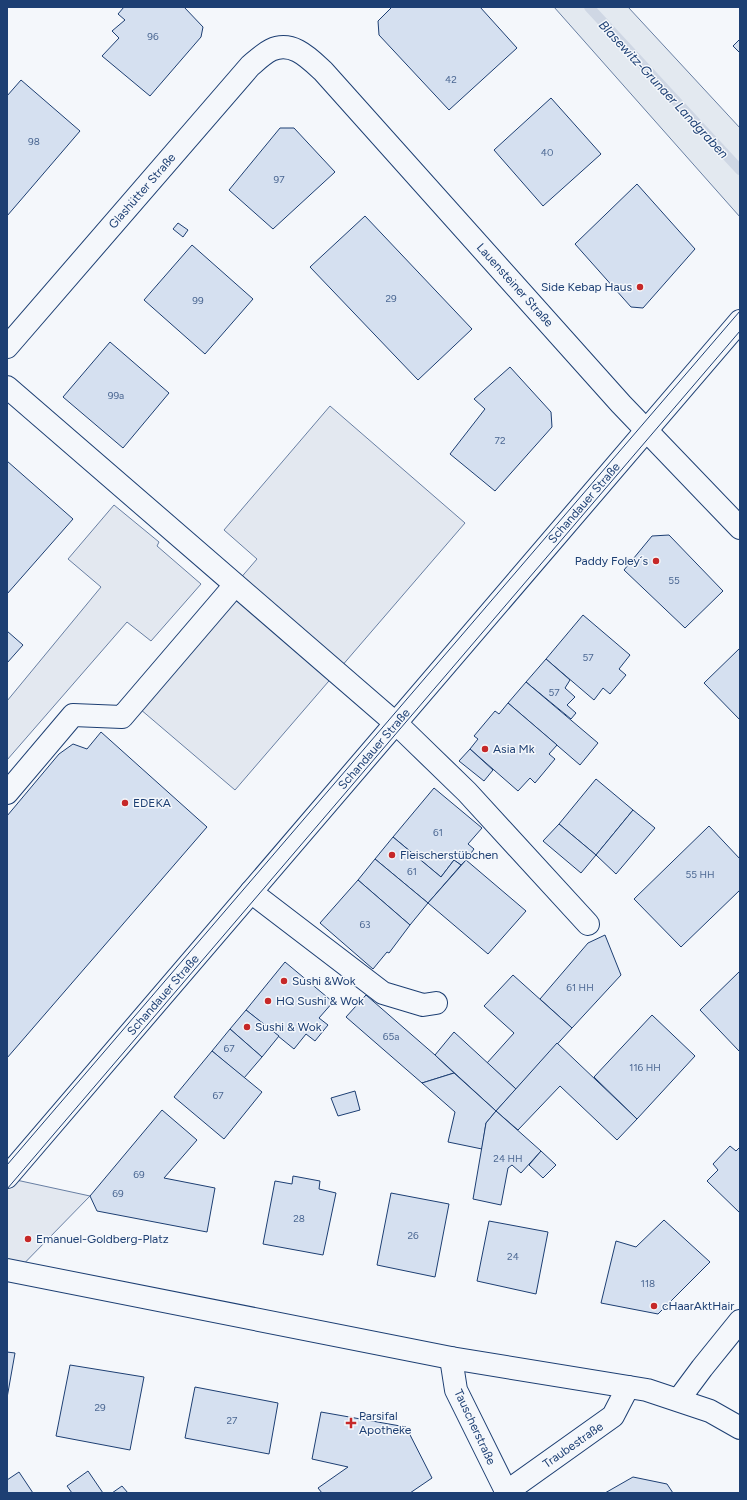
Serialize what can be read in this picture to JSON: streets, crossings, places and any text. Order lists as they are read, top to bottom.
{
  "streets": {
    "main road": [
      "Glashütter Straße",
      "Lauensteiner Straße",
      "Schandauer Straße",
      "Tauscherstraße",
      "Traubestraße"
    ]
  },
  "crossings": [
    ["Glashütter Straße", "Lauensteiner Straße"],
    ["Lauensteiner Straße", "Schandauer Straße"],
    ["Tauscherstraße", "Traubestraße"]
  ],
  "water": ["Blasewitz‐Grunaer Landgraben"],
  "places": {
    "other": [
      "Side Kebap Haus",
      "Paddy Foley´s",
      "Asia Mk",
      "EDEKA",
      "Fleischerstübchen",
      "Sushi &Wok",
      "HQ Sushi & Wok",
      "Sushi & Wok",
      "Emanuel-Goldberg-Platz",
      "cHaarAktHair"
    ],
    "health": ["Parsifal Apotheke"]
  },
  "house_numbers": [
    "96",
    "42",
    "98",
    "40",
    "97",
    "29",
    "99",
    "99a",
    "72",
    "55",
    "57",
    "57",
    "61",
    "61",
    "55 HH",
    "63",
    "61 HH",
    "65a",
    "67",
    "116 HH",
    "67",
    "24 HH",
    "69",
    "69",
    "28",
    "26",
    "24",
    "118",
    "29",
    "27"
  ]
}
